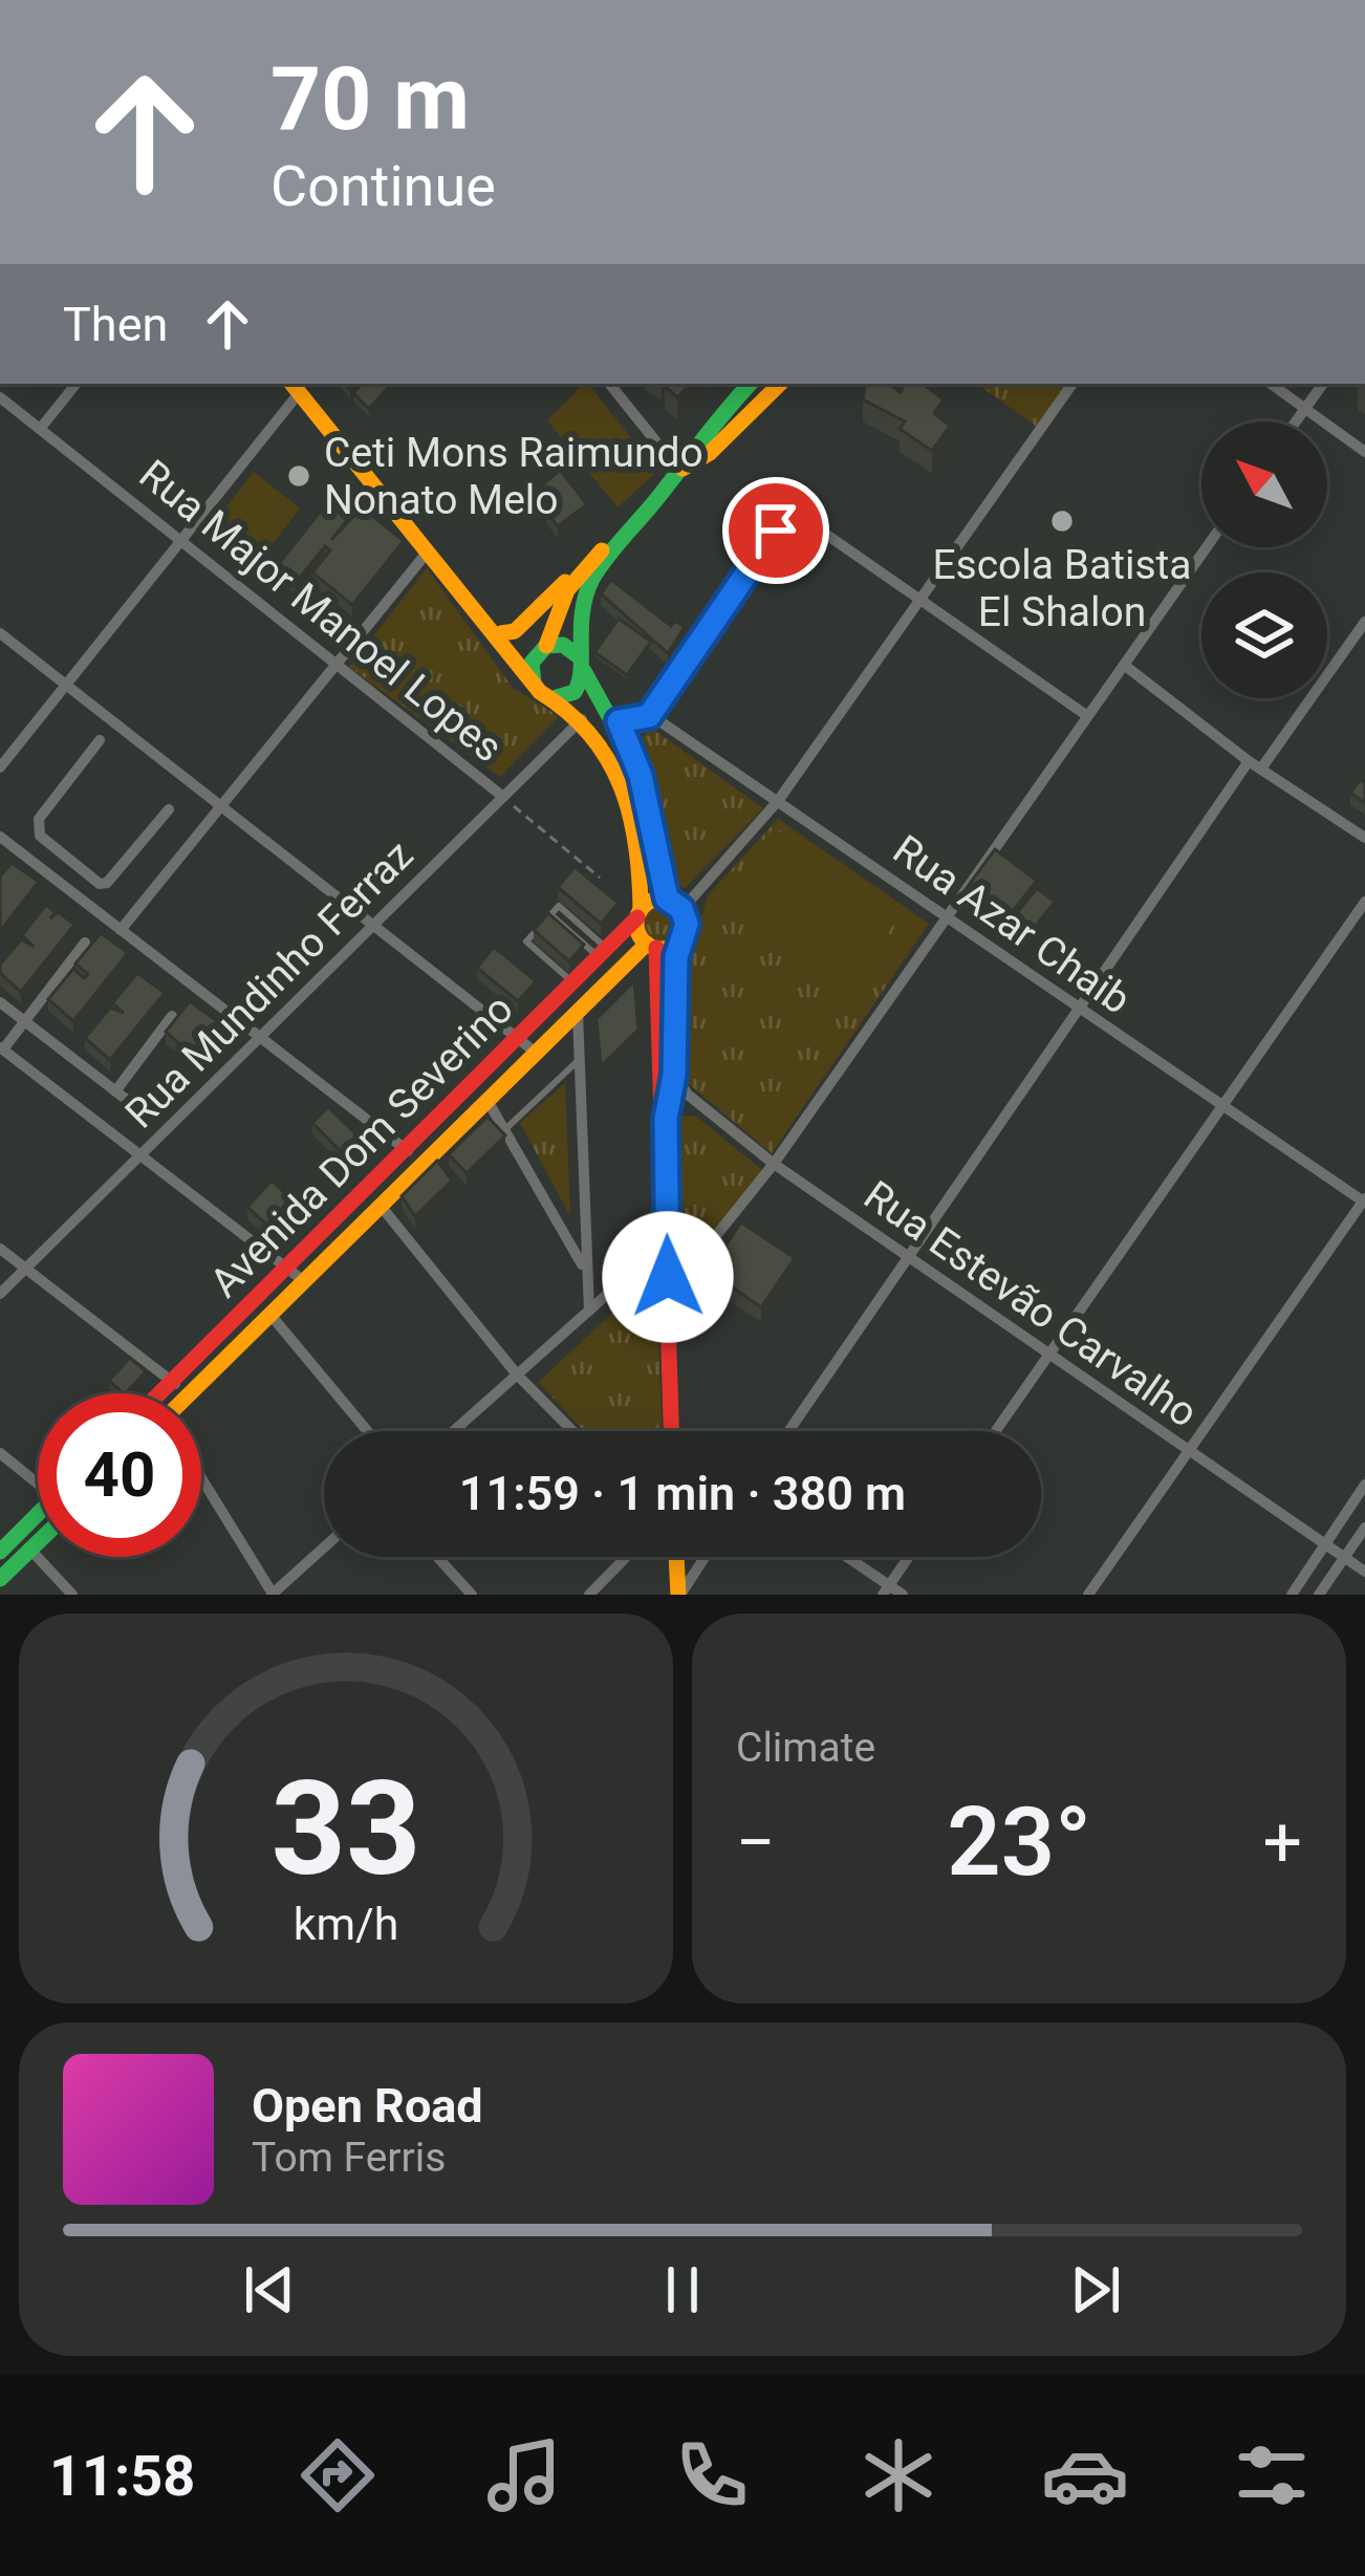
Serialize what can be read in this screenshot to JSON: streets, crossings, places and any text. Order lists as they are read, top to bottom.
{
  "streets": {
    "main road": ["Avenida Dom Severino"],
    "street": [
      "Rua Major Manoel Lopes",
      "Rua Azar Chaib",
      "Rua Mundinho Ferraz",
      "Rua Estevão Carvalho"
    ]
  },
  "crossings": [
    ["Rua Major Manoel Lopes", "Rua Mundinho Ferraz"]
  ],
  "places": ["Ceti Mons Raimundo Nonato Melo", "Escola Batista El Shalon"],
  "north": "top left",
  "page": {
    "turn": ["70 m", "Continue"],
    "then": "Then",
    "limit": "40",
    "trip": "11:59 · 1 min · 380 m",
    "tile": "Climate",
    "heat": ["−", "23°", "+"],
    "song": ["Open Road", "Tom Ferris"],
    "tabs": "11:58",
    "gauge": ["33", "km/h"]
  }
}
